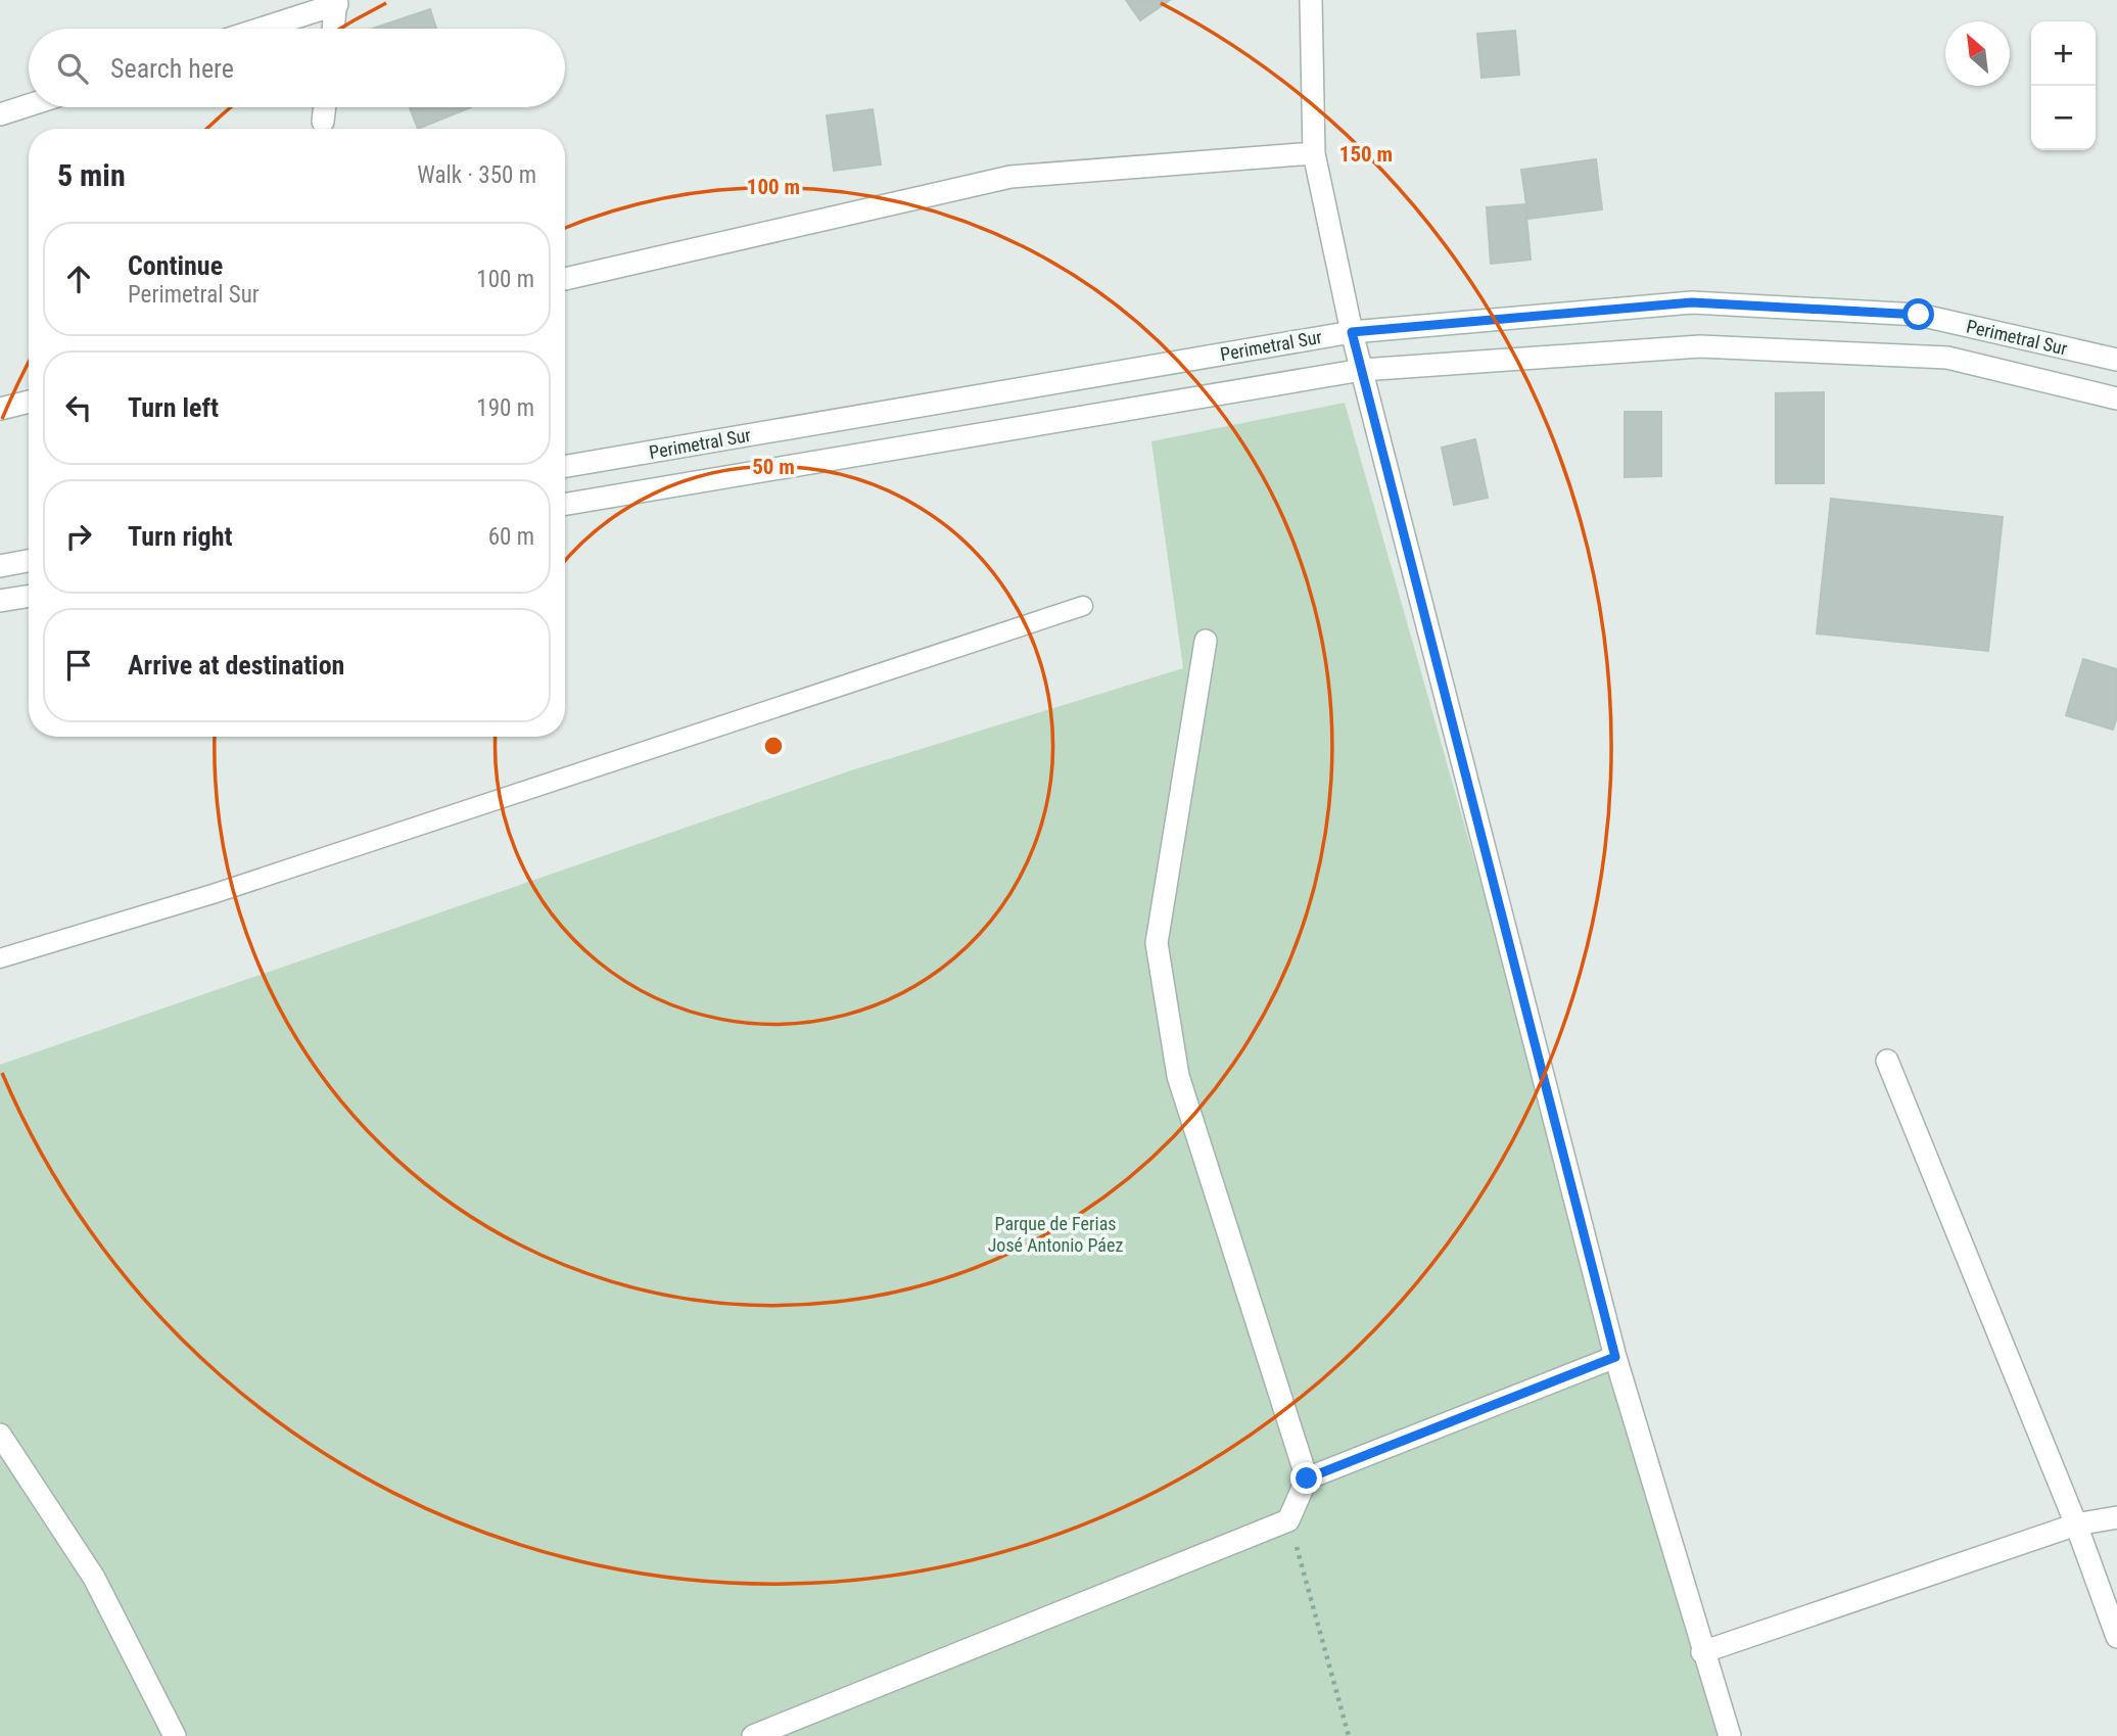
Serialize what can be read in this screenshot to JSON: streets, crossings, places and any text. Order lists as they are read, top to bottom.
{
  "streets": {
    "street": ["Perimetral Sur"]
  },
  "parks": ["Parque de Ferias José Antonio Páez"],
  "north": "top left",
  "page": {
    "map_buttons": ["+", "−"],
    "search": "Search here",
    "heading": ["5 min", "Walk · 350 m"],
    "list": [
      ["Continue", "Perimetral Sur", "100 m"],
      ["Turn left", "190 m"],
      ["Turn right", "60 m"],
      "Arrive at destination"
    ]
  },
  "rings": ["150 m", "100 m", "50 m"]
}
